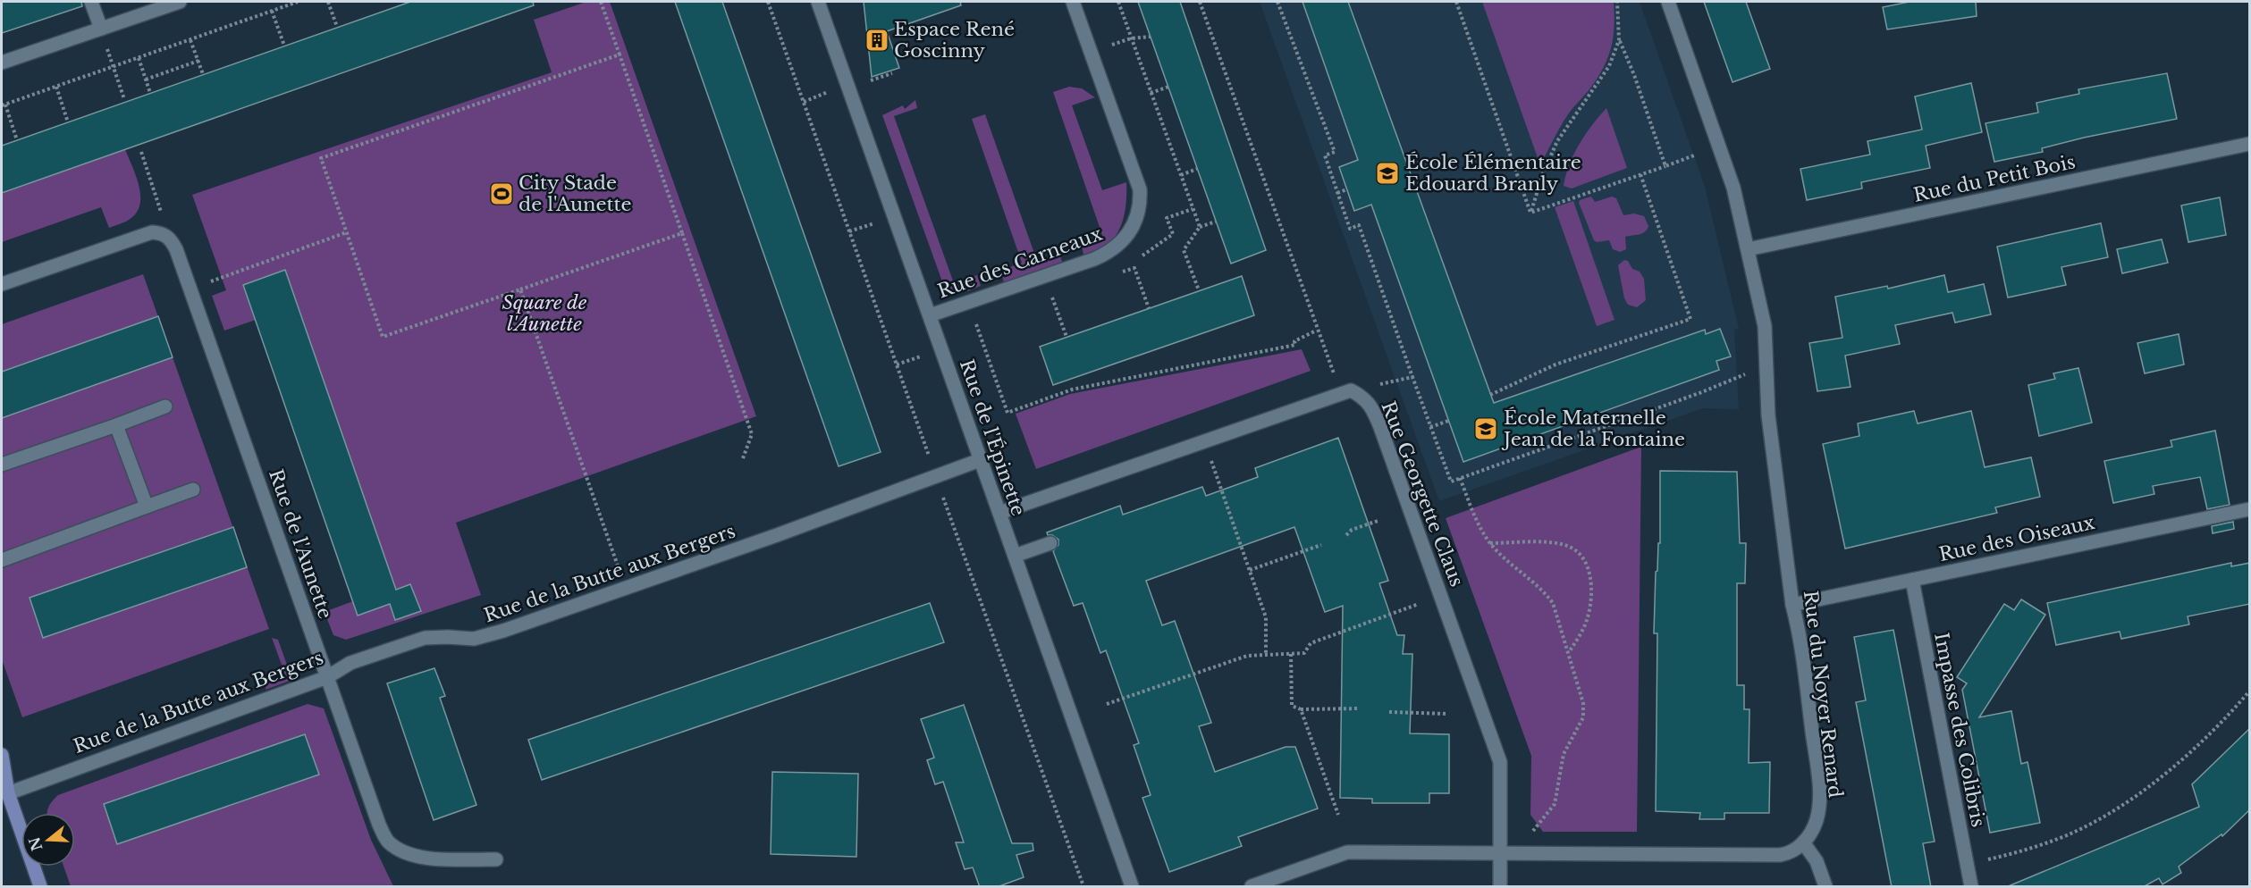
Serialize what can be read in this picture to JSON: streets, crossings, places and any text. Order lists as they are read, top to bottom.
{
  "streets": {
    "street": [
      "Rue du Petit Bois",
      "Rue des Carneaux",
      "Rue de l'Épinette",
      "Rue Georgette Claus",
      "Rue des Oiseaux",
      "Rue de l'Aunette",
      "Rue de la Butte aux Bergers",
      "Rue du Noyer Renard",
      "Impasse des Colibris"
    ]
  },
  "crossings": [
    ["Rue du Petit Bois", "Rue du Noyer Renard"],
    ["Rue des Carneaux", "Rue de l'Épinette"],
    ["Rue de l'Épinette", "Rue de la Butte aux Bergers"],
    ["Rue des Oiseaux", "Rue du Noyer Renard"],
    ["Rue des Oiseaux", "Impasse des Colibris"],
    ["Rue de l'Aunette", "Rue de la Butte aux Bergers"]
  ],
  "parks": ["Square de l'Aunette"],
  "places": {
    "building": ["Espace René Goscinny"],
    "school or university": ["École Élémentaire Edouard Branly", "École Maternelle Jean de la Fontaine"],
    "sports": ["City Stade de l'Aunette"]
  },
  "north": "left"
}
